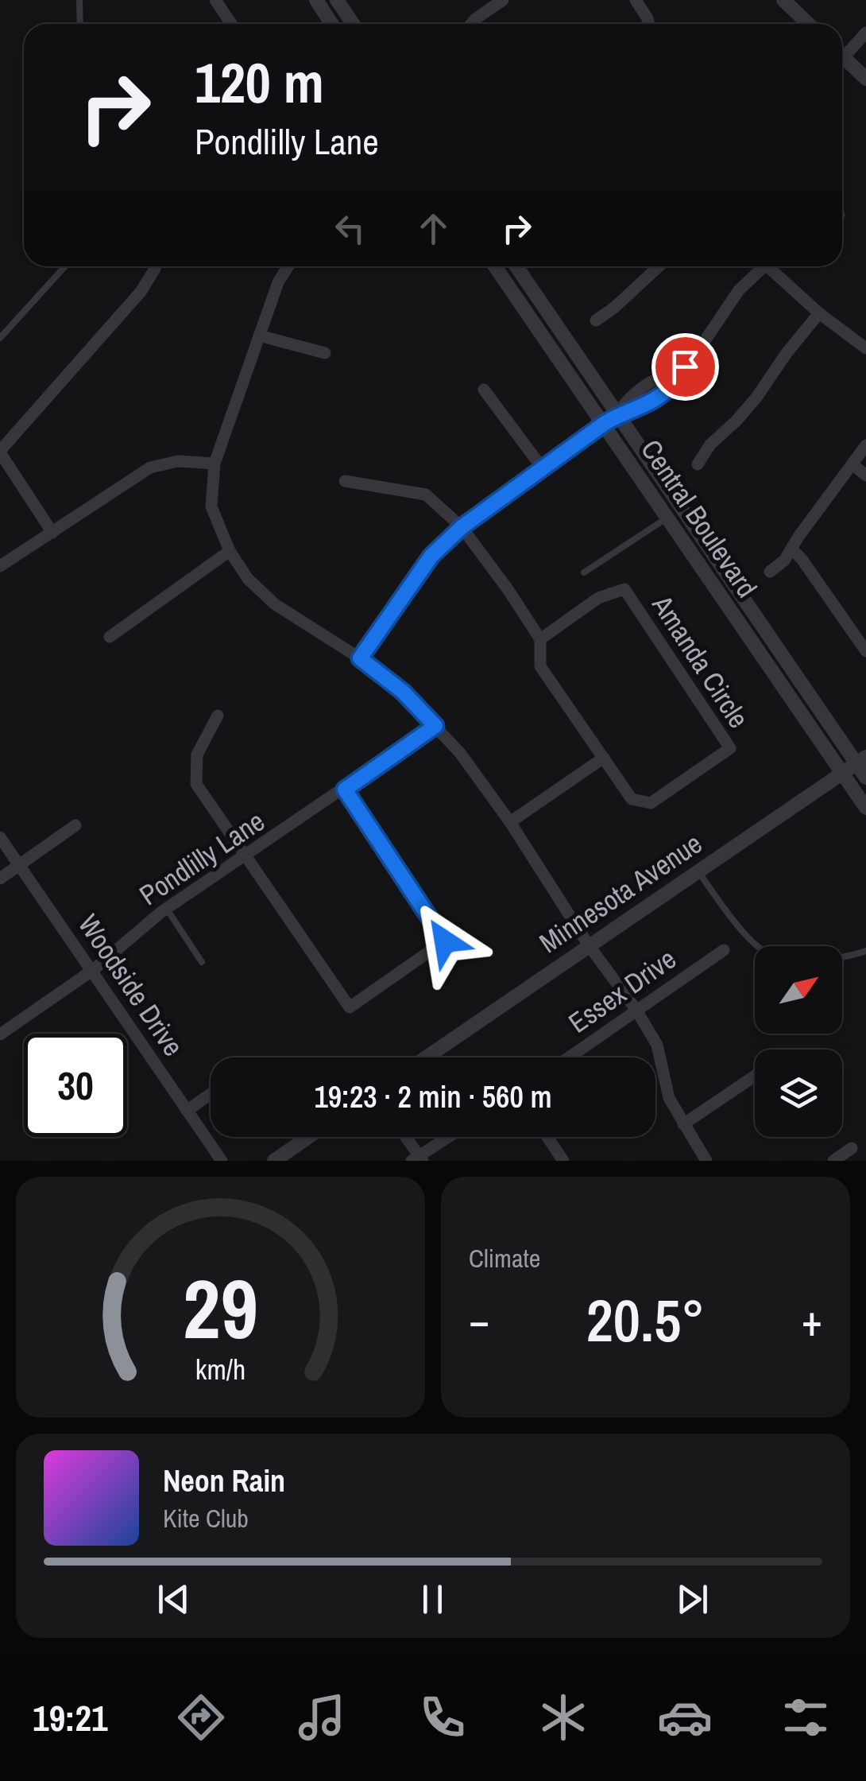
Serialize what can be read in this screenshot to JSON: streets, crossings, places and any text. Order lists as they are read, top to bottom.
{
  "streets": {
    "street": [
      "Central Boulevard",
      "Amanda Circle",
      "Pondlilly Lane",
      "Minnesota Avenue",
      "Woodside Drive",
      "Essex Drive"
    ]
  },
  "crossings": [
    ["Central Boulevard", "Minnesota Avenue"],
    ["Pondlilly Lane", "Woodside Drive"]
  ],
  "north": "top right",
  "page": {
    "turn": ["120 m", "Pondlilly Lane"],
    "limit": "30",
    "trip": "19:23 · 2 min · 560 m",
    "tile": "Climate",
    "heat": ["−", "20.5°", "+"],
    "song": ["Neon Rain", "Kite Club"],
    "tabs": "19:21",
    "gauge": ["29", "km/h"]
  }
}
